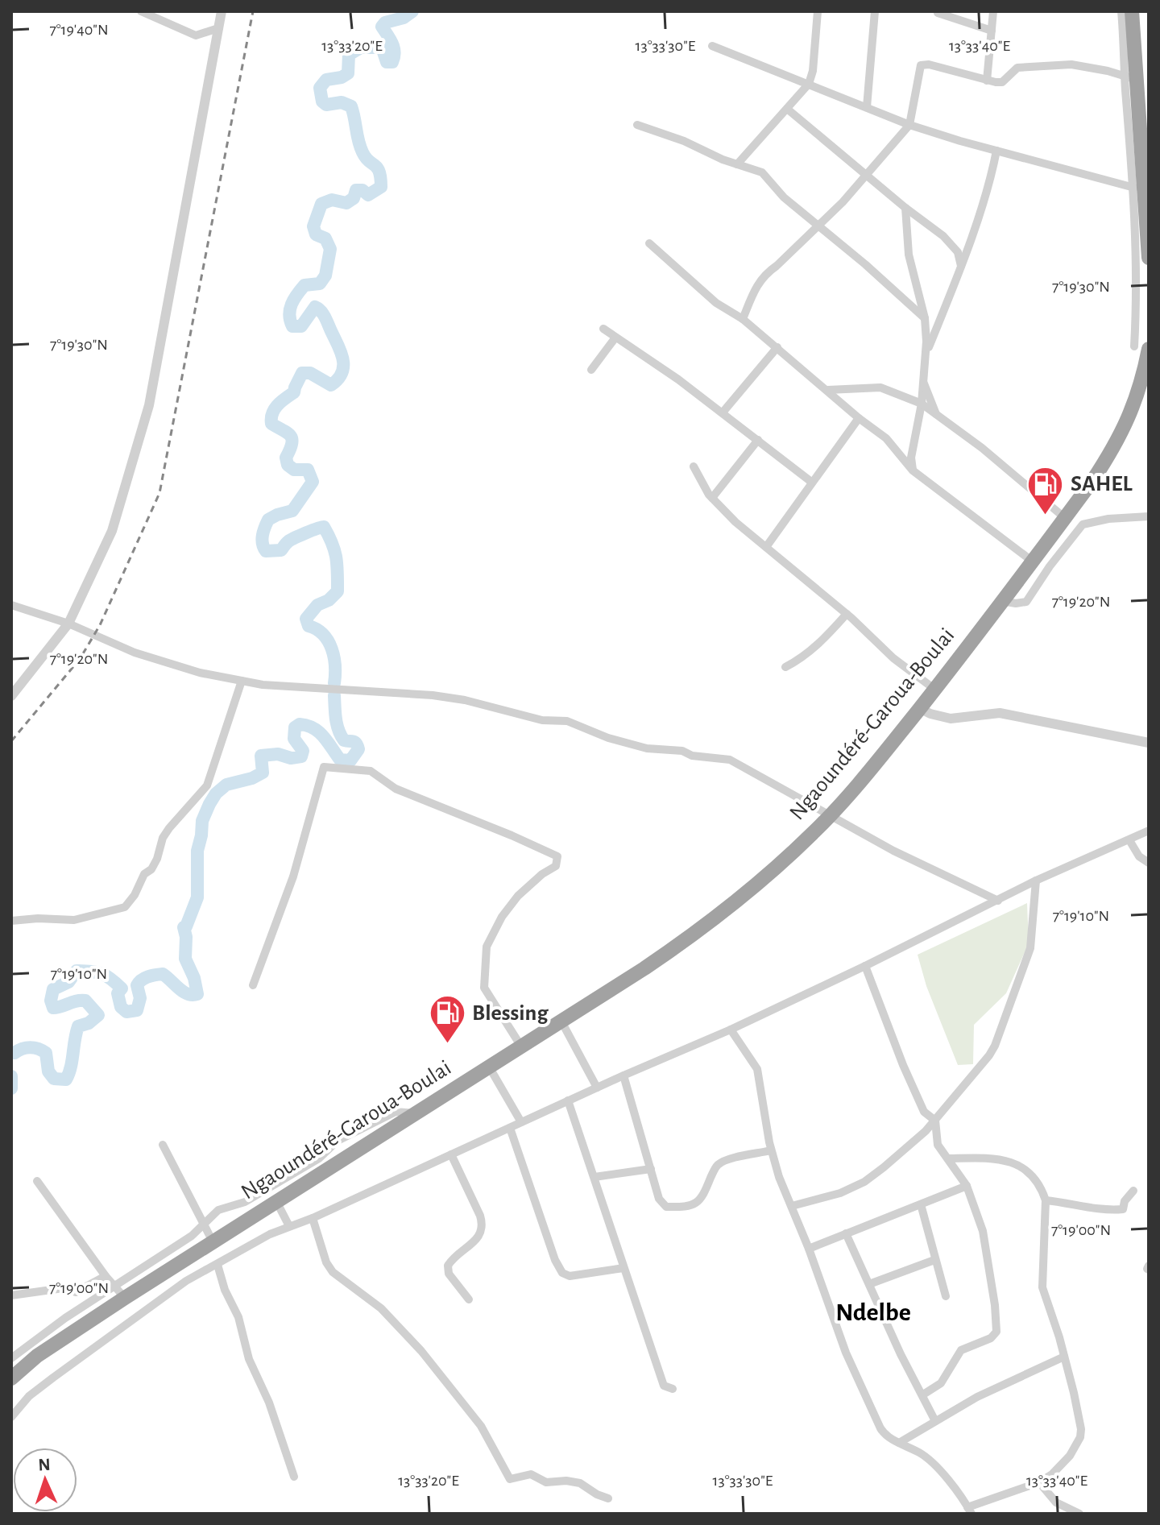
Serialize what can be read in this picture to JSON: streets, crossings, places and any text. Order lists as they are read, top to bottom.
{
  "streets": {
    "highway": ["Ngaoundéré-Garoua-Boulai"]
  },
  "districts": ["Ndelbe"],
  "places": {
    "fuel station": ["SAHEL", "Blessing"]
  },
  "north": "top",
  "coordinates": [
    "7°19'40\"N",
    "13°33'20\"E",
    "13°33'30\"E",
    "13°33'40\"E",
    "7°19'30\"N",
    "7°19'20\"N",
    "7°19'10\"N",
    "7°19'00\"N"
  ]
}
